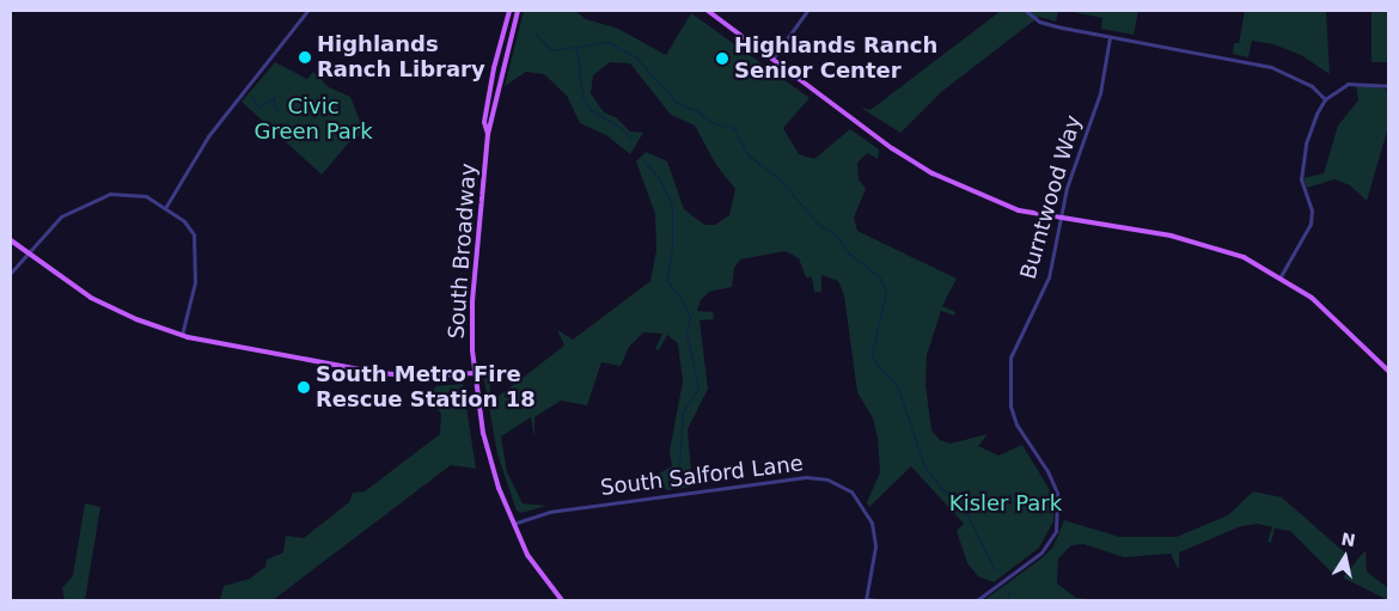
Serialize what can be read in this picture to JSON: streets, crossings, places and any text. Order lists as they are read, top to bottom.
{
  "streets": {
    "main road": ["South Broadway"],
    "street": ["Burntwood Way", "South Salford Lane"]
  },
  "crossings": [
    ["South Broadway", "South Salford Lane"]
  ],
  "parks": ["Civic Green Park", "Kisler Park"],
  "places": ["Highlands Ranch Library", "Highlands Ranch Senior Center", "South Metro Fire Rescue Station 18"],
  "north": "top"
}
